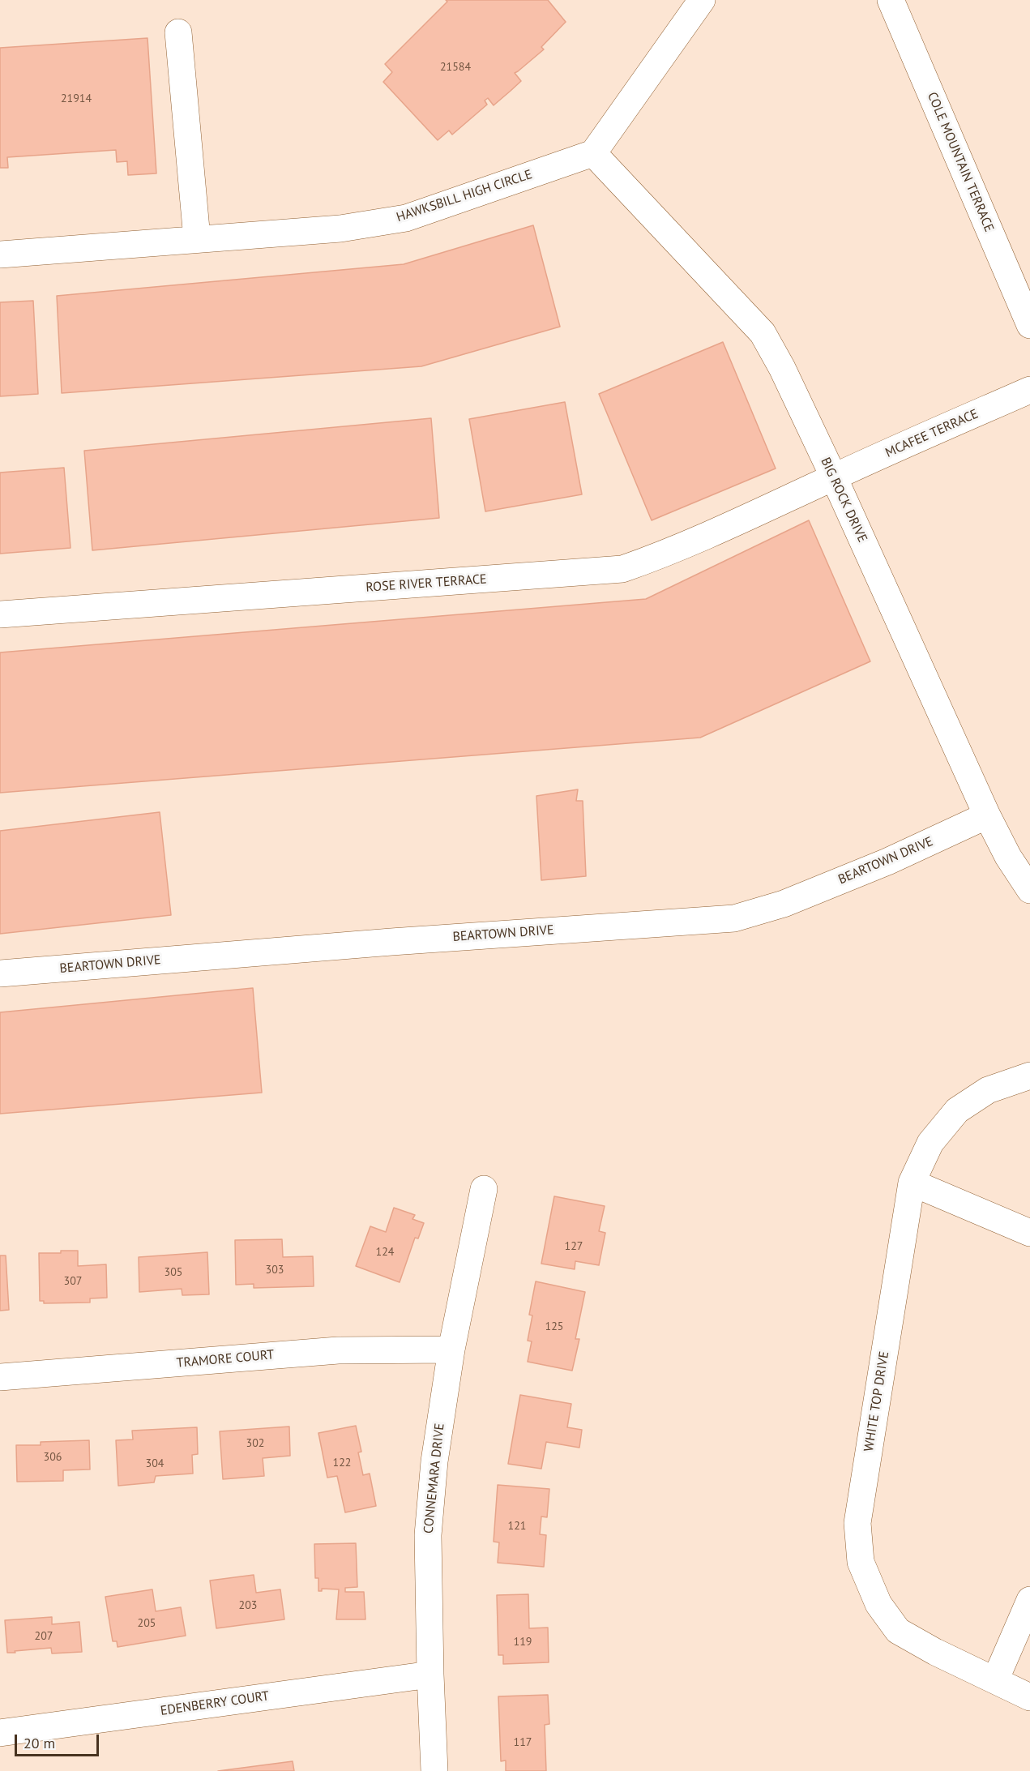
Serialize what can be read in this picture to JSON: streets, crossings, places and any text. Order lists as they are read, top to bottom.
{
  "streets": {
    "street": [
      "COLE MOUNTAIN TERRACE",
      "HAWKSBILL HIGH CIRCLE",
      "MCAFEE TERRACE",
      "BIG ROCK DRIVE",
      "ROSE RIVER TERRACE",
      "BEARTOWN DRIVE",
      "TRAMORE COURT",
      "WHITE TOP DRIVE",
      "CONNEMARA DRIVE",
      "EDENBERRY COURT"
    ]
  },
  "crossings": [
    ["HAWKSBILL HIGH CIRCLE", "BIG ROCK DRIVE"],
    ["MCAFEE TERRACE", "BIG ROCK DRIVE"],
    ["MCAFEE TERRACE", "ROSE RIVER TERRACE"],
    ["BIG ROCK DRIVE", "ROSE RIVER TERRACE"],
    ["BIG ROCK DRIVE", "BEARTOWN DRIVE"],
    ["TRAMORE COURT", "CONNEMARA DRIVE"],
    ["CONNEMARA DRIVE", "EDENBERRY COURT"]
  ],
  "house_numbers": [
    "21584",
    "21914",
    "127",
    "124",
    "303",
    "305",
    "307",
    "125",
    "302",
    "306",
    "122",
    "304",
    "121",
    "203",
    "205",
    "207",
    "119",
    "117"
  ],
  "scale_bar": "20 m"
}
